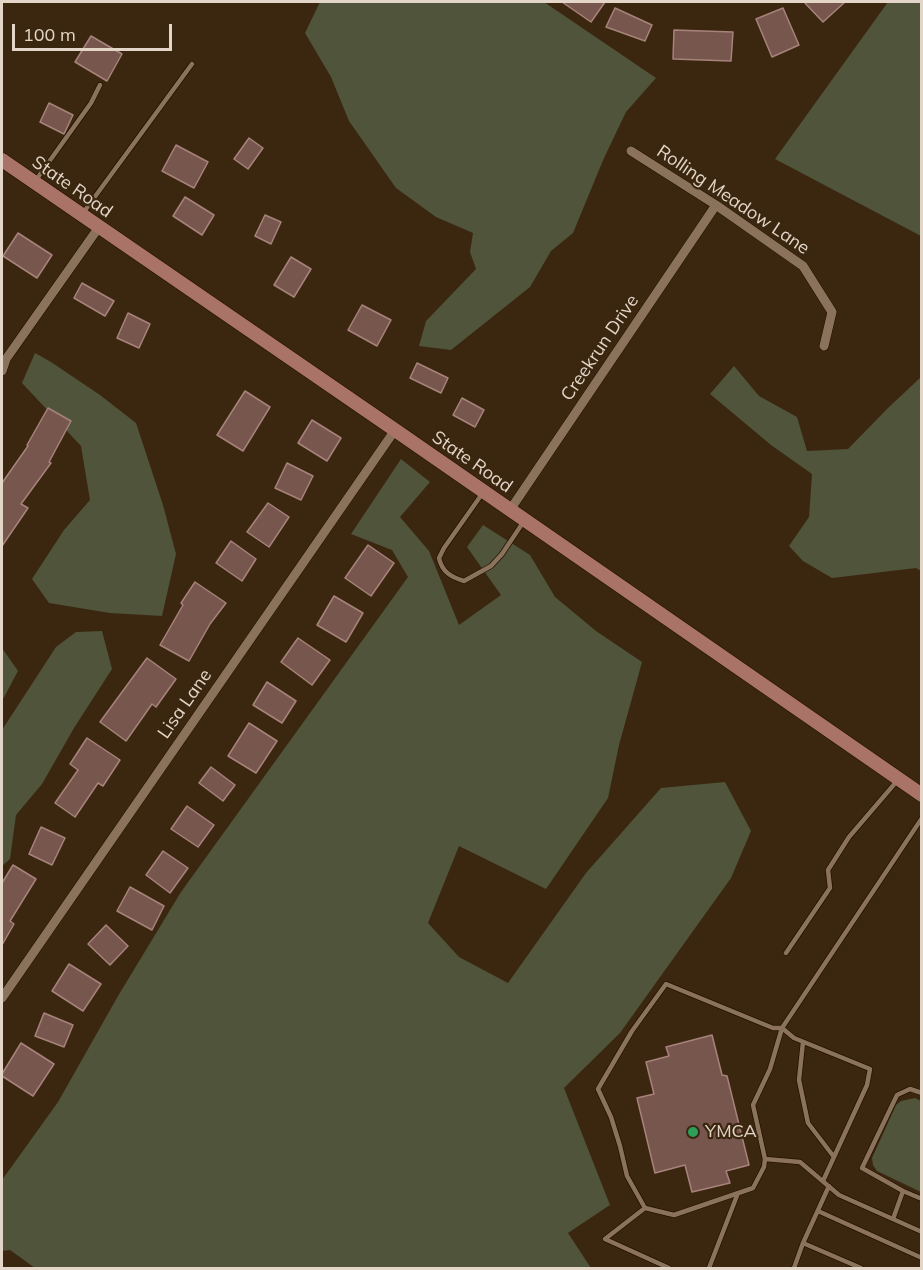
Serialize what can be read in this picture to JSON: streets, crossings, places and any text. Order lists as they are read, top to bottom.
{
  "streets": {
    "main road": ["State Road"],
    "street": ["Rolling Meadow Lane", "Creekrun Drive", "Lisa Lane"]
  },
  "crossings": [
    ["State Road", "Creekrun Drive"],
    ["State Road", "Lisa Lane"],
    ["Rolling Meadow Lane", "Creekrun Drive"]
  ],
  "places": ["YMCA"],
  "scale_bar": "100 m"
}
